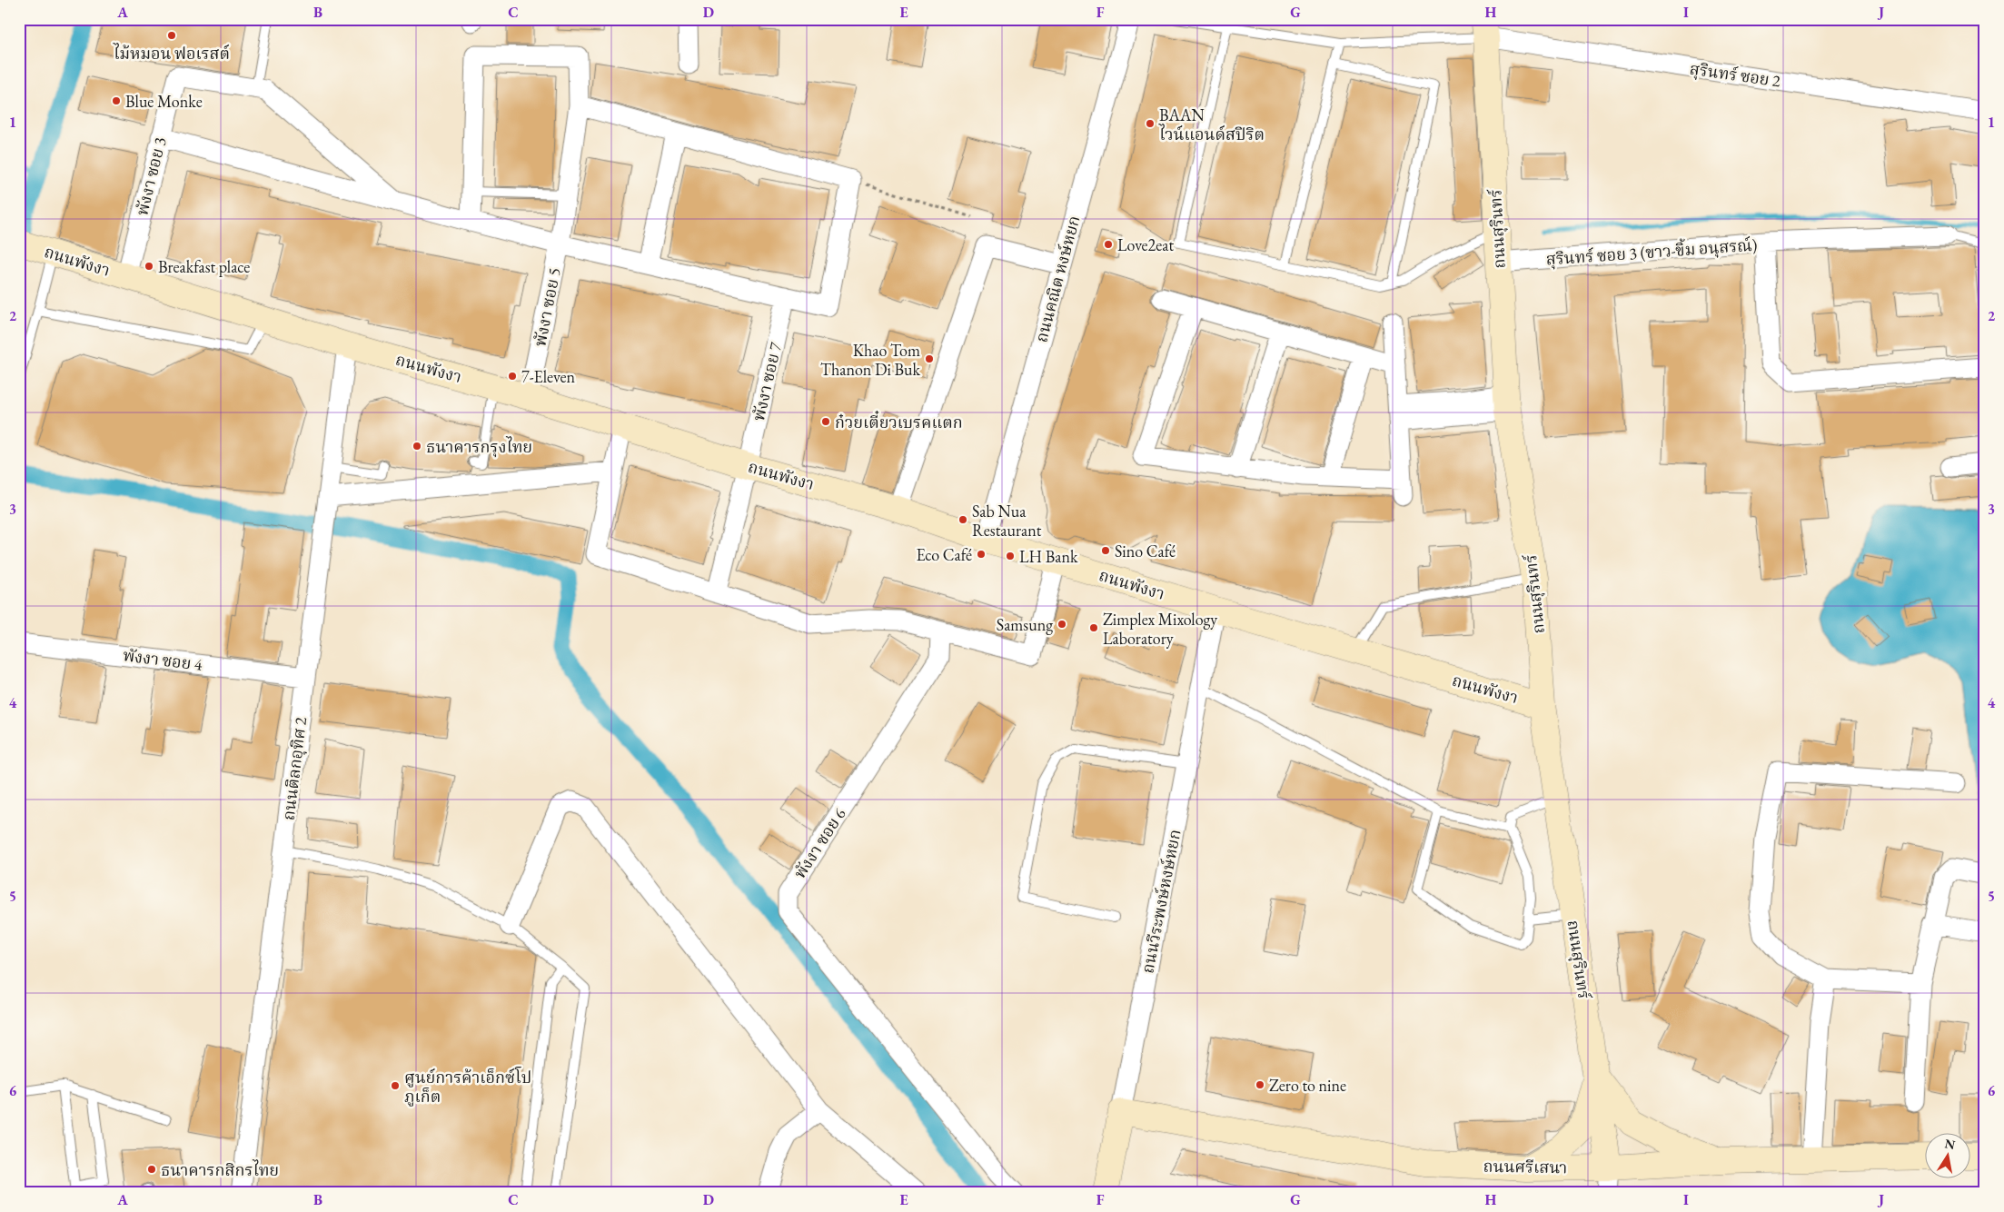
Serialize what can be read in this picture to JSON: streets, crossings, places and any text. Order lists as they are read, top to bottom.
{
  "streets": {
    "street": [
      "สุรินทร์ ซอย 2",
      "พังงา ซอย 3",
      "ถนนสุรินทร์",
      "สุรินทร์ ซอย 3 (ขาว-ขิ้ม อนุสรณ์)",
      "ถนนพังงา",
      "ถนนคณิต หงษ์หยก",
      "พังงา ซอย 5",
      "พังงา ซอย 7",
      "พังงา ซอย 4",
      "ถนนติลกอุทิศ 2",
      "พังงา ซอย 6",
      "ถนนวีระพงษ์หงษ์หยก",
      "ถนนศรีเสนา"
    ]
  },
  "crossings": [
    ["สุรินทร์ ซอย 2", "ถนนสุรินทร์"],
    ["พังงา ซอย 3", "ถนนพังงา"],
    ["ถนนสุรินทร์", "สุรินทร์ ซอย 3 (ขาว-ขิ้ม อนุสรณ์)"],
    ["ถนนสุรินทร์", "ถนนพังงา"],
    ["ถนนสุรินทร์", "ถนนศรีเสนา"],
    ["ถนนพังงา", "ถนนคณิต หงษ์หยก"],
    ["ถนนพังงา", "พังงา ซอย 5"],
    ["ถนนพังงา", "พังงา ซอย 7"],
    ["ถนนพังงา", "ถนนติลกอุทิศ 2"],
    ["ถนนพังงา", "ถนนวีระพงษ์หงษ์หยก"],
    ["พังงา ซอย 4", "ถนนติลกอุทิศ 2"],
    ["ถนนวีระพงษ์หงษ์หยก", "ถนนศรีเสนา"]
  ],
  "places": [
    "ไม้หมอน ฟอเรสต์",
    "Blue Monke",
    "BAAN ไวน์แอนด์สปิริต",
    "Love2eat",
    "Breakfast place",
    "Khao Tom Thanon Di Buk",
    "7-Eleven",
    "ก๋วยเตี๋ยวเบรคแตก",
    "ธนาคารกรุงไทย",
    "Sab Nua Restaurant",
    "Sino Café",
    "Eco Café",
    "LH Bank",
    "Samsung",
    "Zimplex Mixology Laboratory",
    "Zero to nine",
    "ศูนย์การค้าเอ็กซ์โป ภูเก็ต",
    "ธนาคารกสิกรไทย"
  ],
  "north": "top",
  "grid": {
    "columns": [
      "A",
      "B",
      "C",
      "D",
      "E",
      "F",
      "G",
      "H",
      "I",
      "J"
    ],
    "rows": [
      "1",
      "2",
      "3",
      "4",
      "5",
      "6"
    ]
  }
}
